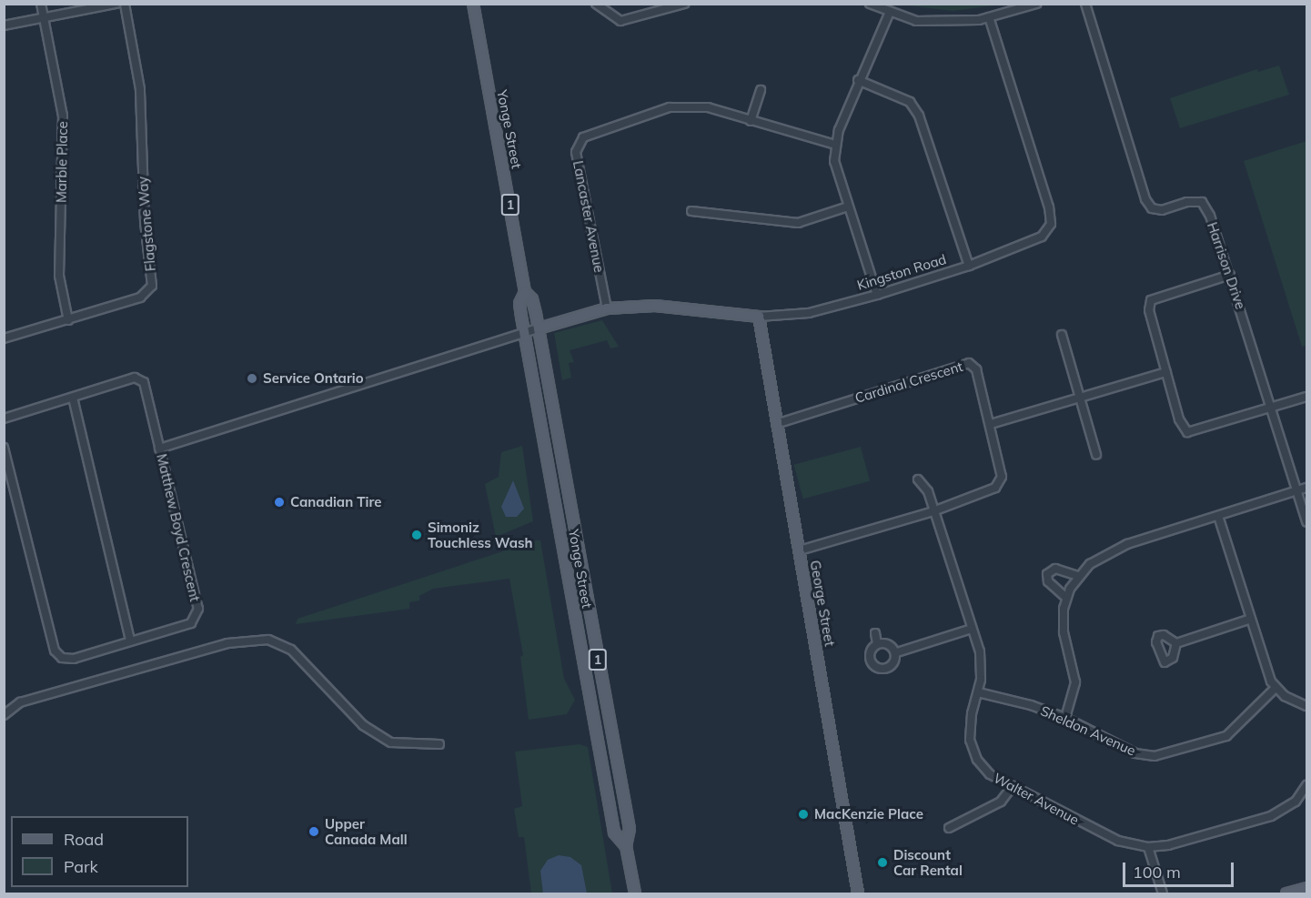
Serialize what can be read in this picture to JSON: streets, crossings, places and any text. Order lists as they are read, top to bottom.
{
  "streets": {
    "main road": [
      "Yonge Street",
      "1",
      "Kingston Road",
      "George Street"
    ],
    "street": [
      "Marble Place",
      "Lancaster Avenue",
      "Flagstone Way",
      "Harrison Drive",
      "Cardinal Crescent",
      "Matthew Boyd Crescent",
      "Sheldon Avenue",
      "Walter Avenue"
    ]
  },
  "crossings": [
    ["Yonge Street", "Kingston Road"],
    ["Marble Place", "Flagstone Way"],
    ["Lancaster Avenue", "Kingston Road"],
    ["Kingston Road", "George Street"],
    ["Cardinal Crescent", "George Street"],
    ["Cardinal Crescent", "Walter Avenue"],
    ["Sheldon Avenue", "Walter Avenue"]
  ],
  "places": [
    "Service Ontario",
    "Canadian Tire",
    "Simoniz Touchless Wash",
    "MacKenzie Place",
    "Upper Canada Mall",
    "Discount Car Rental"
  ],
  "legend": ["Road", "Park"],
  "scale_bar": "100 m"
}
